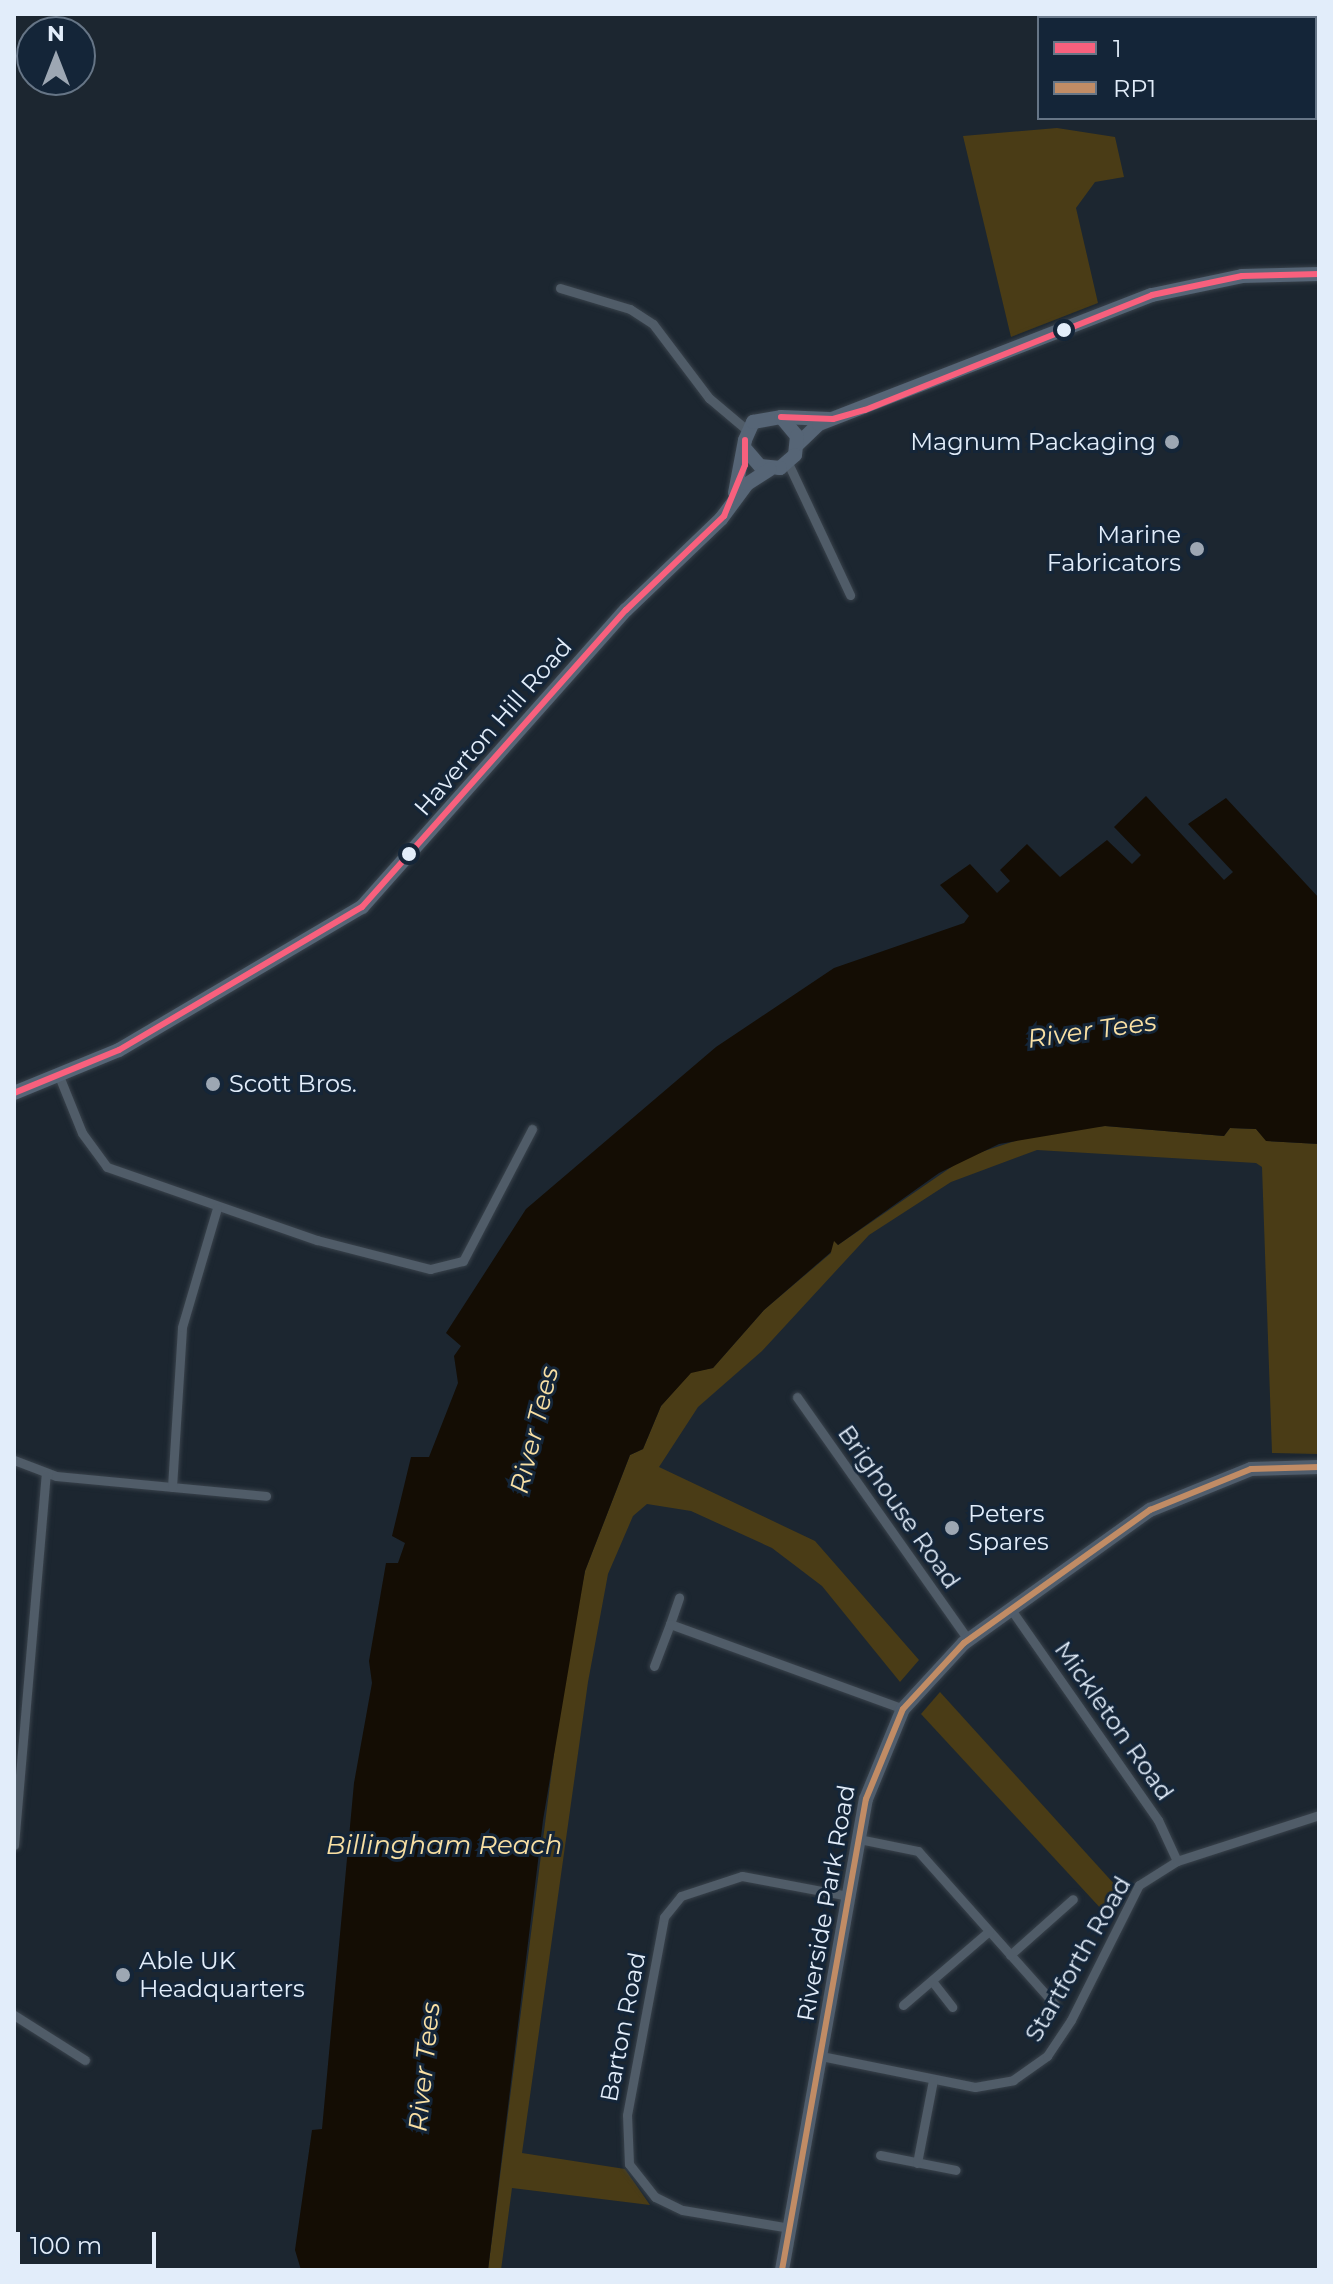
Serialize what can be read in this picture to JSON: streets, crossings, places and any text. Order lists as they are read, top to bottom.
{
  "streets": {
    "main road": ["Haverton Hill Road"],
    "street": [
      "Brighouse Road",
      "Mickleton Road",
      "Riverside Park Road",
      "Startforth Road",
      "Barton Road"
    ]
  },
  "crossings": [
    ["Brighouse Road", "Riverside Park Road"],
    ["Mickleton Road", "Riverside Park Road"],
    ["Mickleton Road", "Startforth Road"],
    ["Riverside Park Road", "Startforth Road"],
    ["Riverside Park Road", "Barton Road"]
  ],
  "water": ["River Tees", "Billingham Reach"],
  "places": [
    "Magnum Packaging",
    "Marine Fabricators",
    "Scott Bros.",
    "Peters Spares",
    "Able UK Headquarters"
  ],
  "lines": ["transit line 1", "transit line RP1"],
  "legend": ["1", "RP1"],
  "scale_bar": "100 m",
  "north": "top"
}
